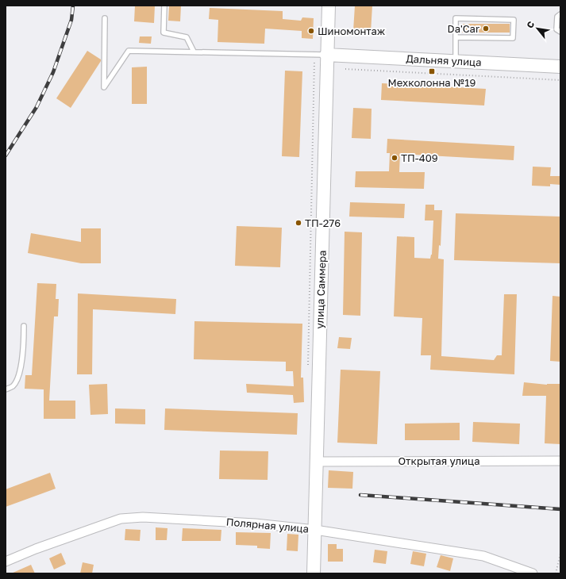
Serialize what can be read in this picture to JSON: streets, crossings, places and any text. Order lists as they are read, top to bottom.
{
  "streets": {
    "street": [
      "Дальняя улица",
      "улица Саммера",
      "Открытая улица",
      "Полярная улица"
    ]
  },
  "crossings": [
    ["Дальняя улица", "улица Саммера"],
    ["улица Саммера", "Открытая улица"],
    ["улица Саммера", "Полярная улица"]
  ],
  "places": {
    "other": [
      "Da'Car",
      "Шиномонтаж",
      "ТП-409",
      "ТП-276"
    ],
    "transit": ["Мехколонна №19"]
  },
  "north": "top left"
}
